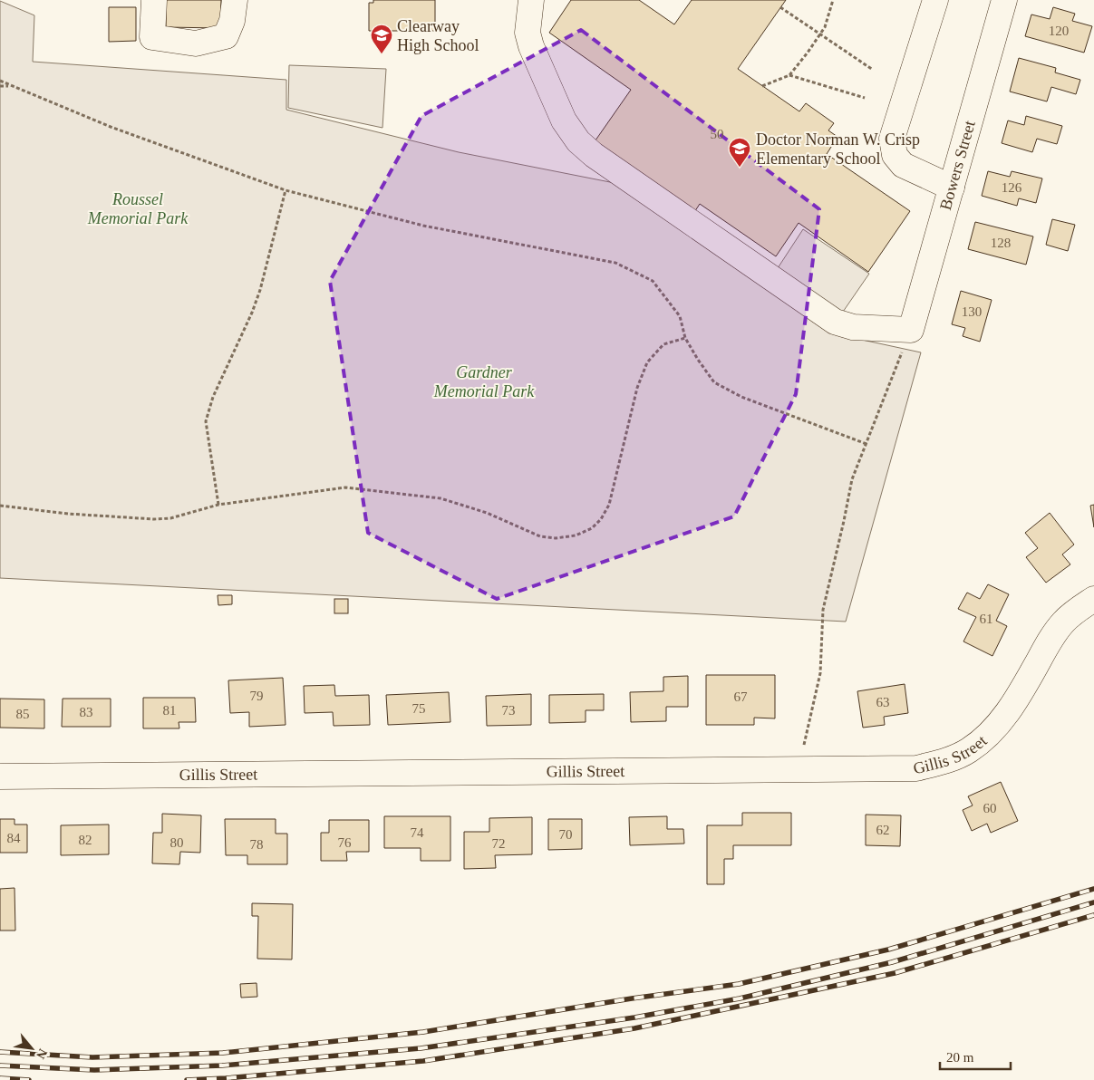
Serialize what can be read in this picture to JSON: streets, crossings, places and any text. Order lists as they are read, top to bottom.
{
  "streets": {
    "street": ["Bowers Street", "Gillis Street"]
  },
  "parks": ["Roussel Memorial Park", "Gardner Memorial Park"],
  "places": {
    "school or university": ["Clearway High School", "Doctor Norman W. Crisp Elementary School"]
  },
  "house_numbers": [
    "120",
    "50",
    "126",
    "128",
    "130",
    "61",
    "79",
    "67",
    "63",
    "75",
    "81",
    "73",
    "83",
    "85",
    "60",
    "62",
    "74",
    "70",
    "84",
    "82",
    "80",
    "76",
    "72",
    "78"
  ],
  "scale_bar": "20 m",
  "north": "bottom right"
}
